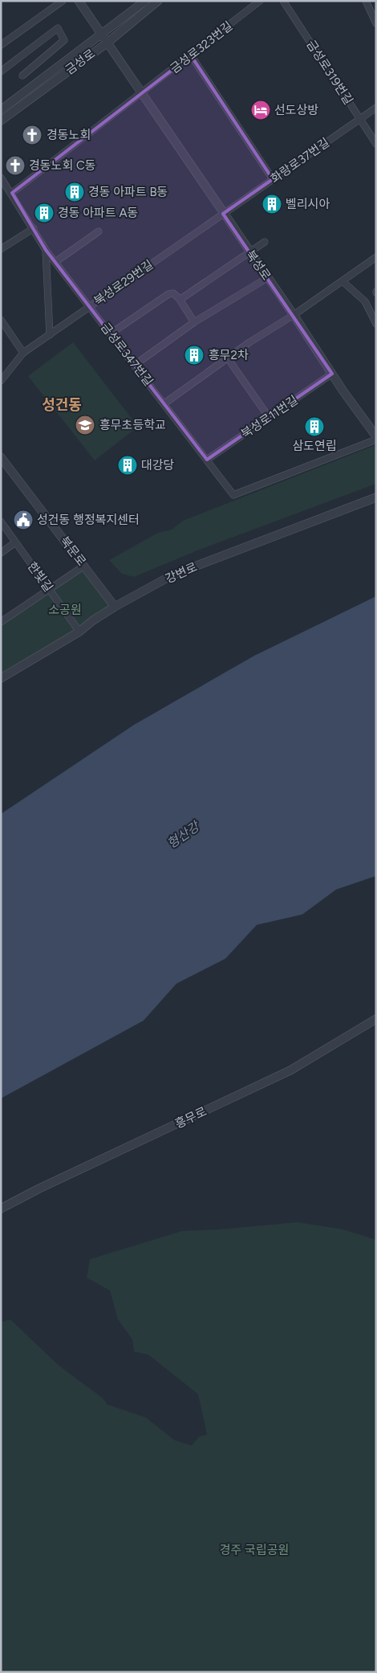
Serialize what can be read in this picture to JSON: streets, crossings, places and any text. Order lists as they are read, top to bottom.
{
  "streets": {
    "street": [
      "금성로323번길",
      "금성로",
      "금성로319번길",
      "화랑로37번길",
      "북성로",
      "북성로29번길",
      "금성로347번길",
      "북성로11번길",
      "북문로",
      "강변로",
      "한빛길",
      "흥무로"
    ]
  },
  "crossings": [
    ["금성로323번길", "북성로"],
    ["금성로", "북성로"],
    ["금성로319번길", "화랑로37번길"],
    ["화랑로37번길", "북성로"],
    ["화랑로37번길", "북성로29번길"],
    ["북성로", "북성로29번길"],
    ["북성로", "북성로11번길"],
    ["북성로29번길", "금성로347번길"],
    ["금성로347번길", "북성로11번길"],
    ["북문로", "강변로"],
    ["강변로", "한빛길"]
  ],
  "districts": ["성건동"],
  "water": ["형산강"],
  "parks": ["소공원", "경주 국립공원"],
  "places": {
    "hotel": ["선도상방"],
    "church": ["경동노회", "경동노회 C동"],
    "building": [
      "경동 아파트 B동",
      "벨리시아",
      "경동 아파트 A동",
      "흥무2차",
      "삼도연립",
      "대강당"
    ],
    "school or university": ["흥무초등학교"],
    "public building": ["성건동 행정복지센터"]
  }
}
